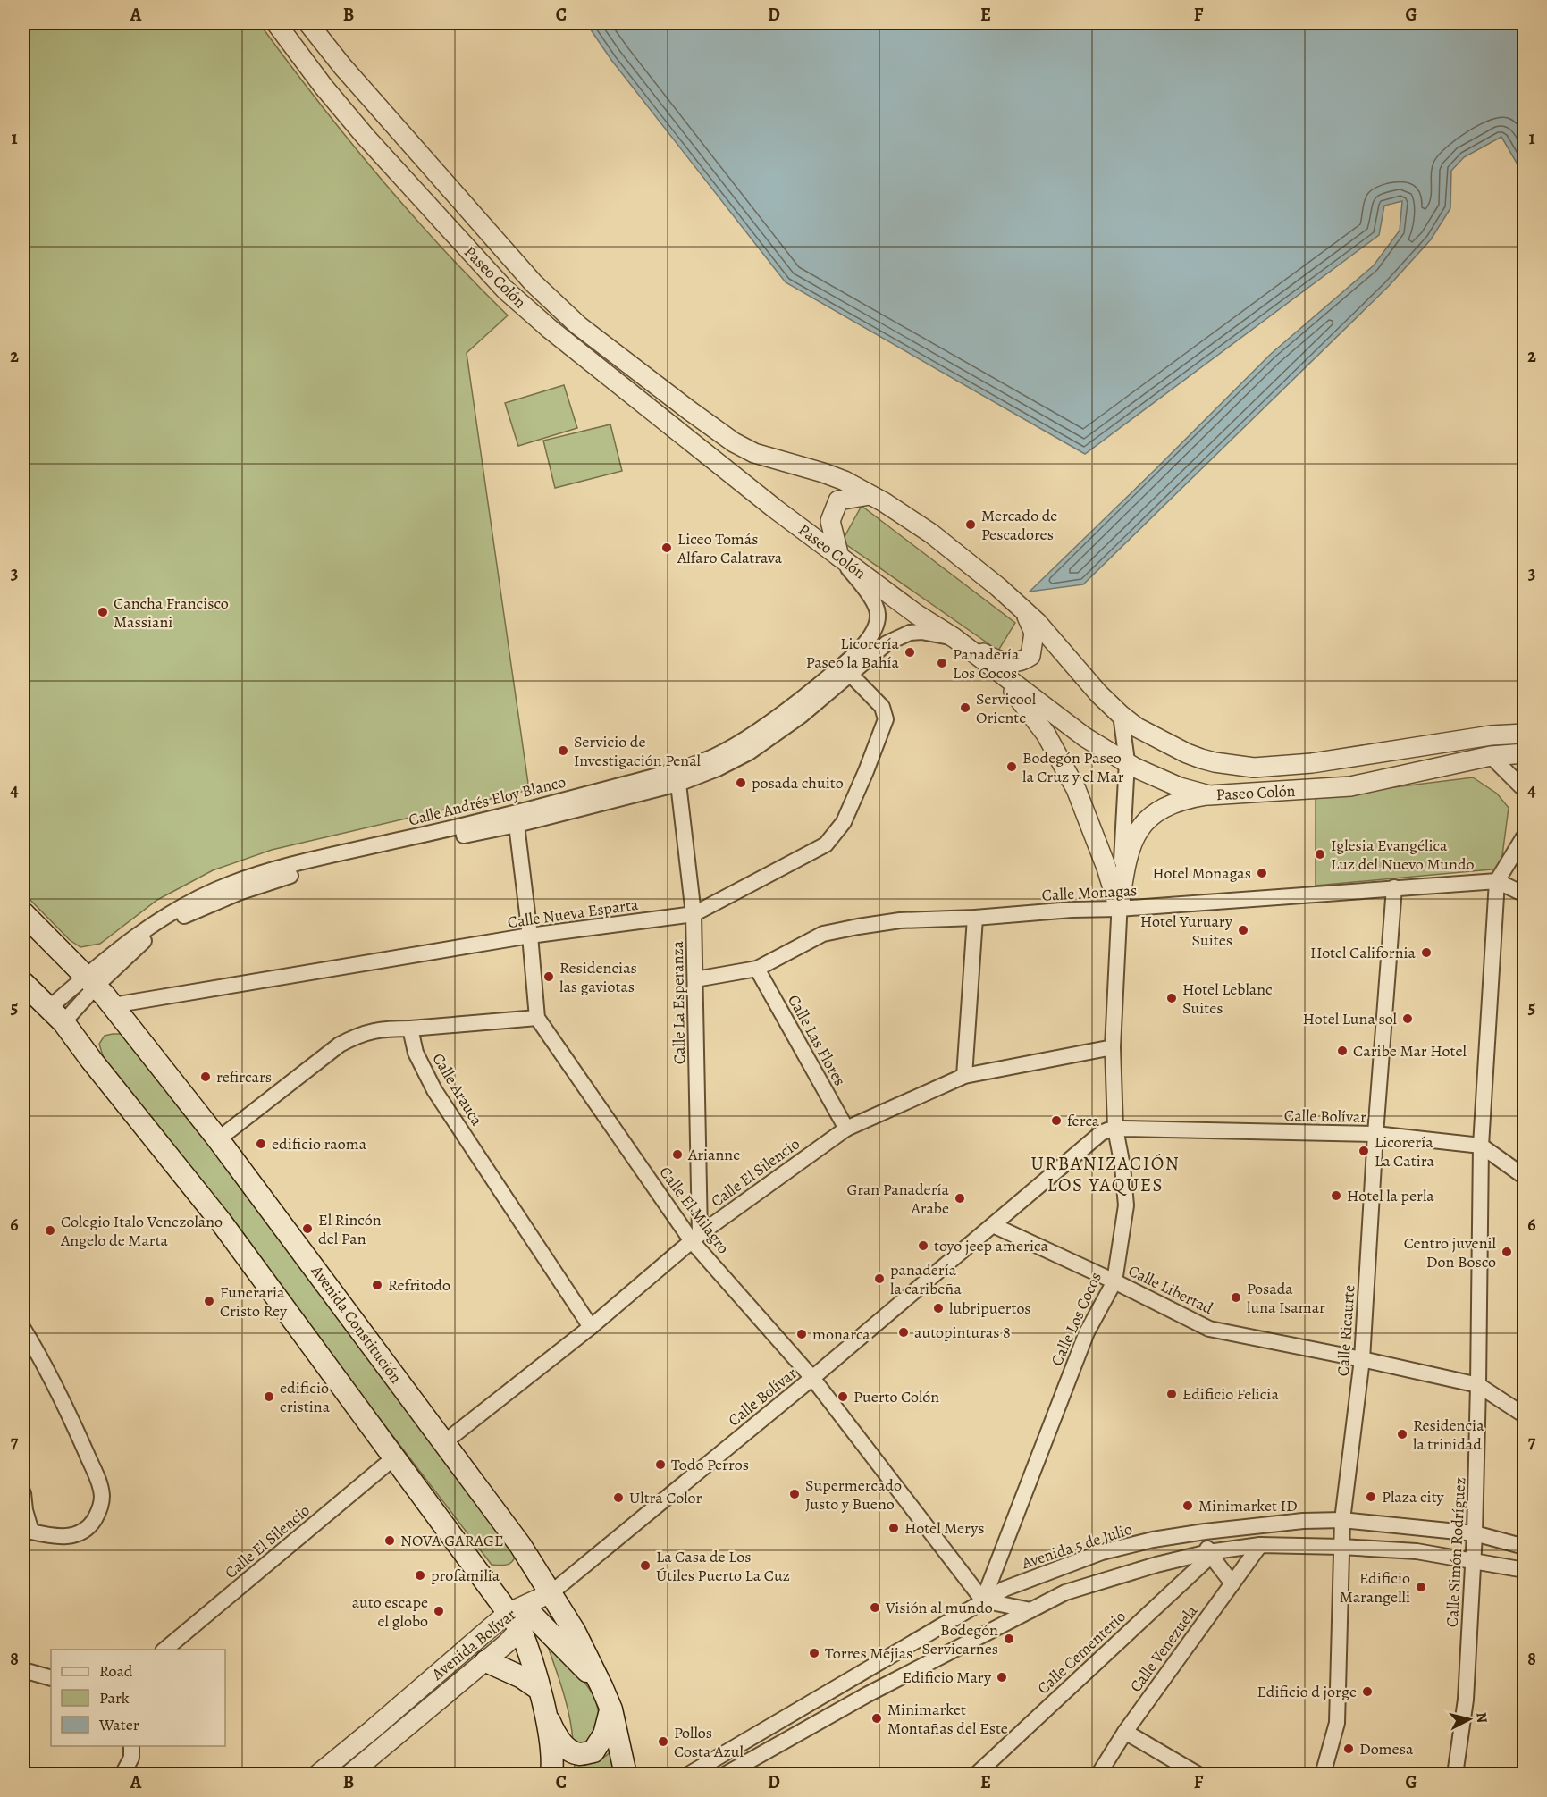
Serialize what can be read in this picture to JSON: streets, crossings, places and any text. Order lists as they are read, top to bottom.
{
  "streets": {
    "main road": ["Avenida Constitución"],
    "street": [
      "Paseo Colón",
      "Calle Andrés Eloy Blanco",
      "Calle Monagas",
      "Calle Nueva Esparta",
      "Calle La Esperanza",
      "Calle Las Flores",
      "Calle Arauca",
      "Calle Bolívar",
      "Calle El Silencio",
      "Calle El Milagro",
      "Calle Libertad",
      "Calle Los Cocos",
      "Calle Ricaurte",
      "Avenida 5 de Julio",
      "Calle Simón Rodríguez",
      "Avenida Bolívar",
      "Calle Venezuela",
      "Calle Cementerio"
    ]
  },
  "crossings": [
    ["Paseo Colón", "Calle Andrés Eloy Blanco"],
    ["Paseo Colón", "Calle Los Cocos"],
    ["Calle Andrés Eloy Blanco", "Calle Nueva Esparta"],
    ["Calle Andrés Eloy Blanco", "Calle La Esperanza"],
    ["Calle Andrés Eloy Blanco", "Calle El Milagro"],
    ["Calle Andrés Eloy Blanco", "Avenida Constitución"],
    ["Calle Monagas", "Calle La Esperanza"],
    ["Calle Monagas", "Calle Las Flores"],
    ["Calle Monagas", "Calle Los Cocos"],
    ["Calle Monagas", "Calle Ricaurte"],
    ["Calle Monagas", "Calle Simón Rodríguez"],
    ["Calle Nueva Esparta", "Calle La Esperanza"],
    ["Calle Nueva Esparta", "Calle El Milagro"],
    ["Calle Nueva Esparta", "Avenida Constitución"],
    ["Calle La Esperanza", "Calle El Silencio"],
    ["Calle La Esperanza", "Calle El Milagro"],
    ["Calle Las Flores", "Calle El Silencio"],
    ["Calle Arauca", "Calle El Silencio"],
    ["Calle Bolívar", "Calle El Milagro"],
    ["Calle Bolívar", "Calle Libertad"],
    ["Calle Bolívar", "Calle Los Cocos"],
    ["Calle Bolívar", "Avenida Constitución"],
    ["Calle Bolívar", "Calle Ricaurte"],
    ["Calle Bolívar", "Calle Simón Rodríguez"],
    ["Calle Bolívar", "Avenida Bolívar"],
    ["Calle El Silencio", "Calle El Milagro"],
    ["Calle El Silencio", "Calle Los Cocos"],
    ["Calle El Silencio", "Avenida Constitución"],
    ["Calle El Milagro", "Calle Los Cocos"],
    ["Calle El Milagro", "Avenida 5 de Julio"],
    ["Calle Libertad", "Calle Los Cocos"],
    ["Calle Libertad", "Calle Ricaurte"],
    ["Calle Libertad", "Calle Simón Rodríguez"],
    ["Calle Los Cocos", "Avenida 5 de Julio"],
    ["Avenida Constitución", "Avenida Bolívar"],
    ["Calle Ricaurte", "Avenida 5 de Julio"],
    ["Avenida 5 de Julio", "Calle Simón Rodríguez"]
  ],
  "districts": ["URBANIZACIÓN LOS YAQUES"],
  "places": [
    "Mercado de Pescadores",
    "Liceo Tomás Alfaro Calatrava",
    "Cancha Francisco Massiani",
    "Licorería Paseo la Bahía",
    "Panadería Los Cocos",
    "Servicool Oriente",
    "Servicio de Investigación Penal",
    "Bodegón Paseo la Cruz y el Mar",
    "posada chuito",
    "Iglesia Evangélica Luz del Nuevo Mundo",
    "Hotel Monagas",
    "Hotel Yuruary Suites",
    "Hotel California",
    "Residencias las gaviotas",
    "Hotel Leblanc Suites",
    "Hotel Luna sol",
    "Caribe Mar Hotel",
    "refircars",
    "ferca",
    "edificio raoma",
    "Licorería La Catira",
    "Arianne",
    "Hotel la perla",
    "Gran Panadería Arabe",
    "El Rincón del Pan",
    "Colegio Italo Venezolano Angelo de Marta",
    "toyo jeep america",
    "Centro juvenil Don Bosco",
    "panadería la caribeña",
    "Refritodo",
    "Posada luna Isamar",
    "Funeraria Cristo Rey",
    "lubripuertos",
    "autopinturas 8",
    "monarca",
    "Edificio Felicia",
    "edificio cristina",
    "Puerto Colón",
    "Residencia la trinidad",
    "Todo Perros",
    "Supermercado Justo y Bueno",
    "Plaza city",
    "Ultra Color",
    "Minimarket ID",
    "Hotel Merys",
    "NOVA GARAGE",
    "La Casa de Los Útiles Puerto La Cuz",
    "profamilia",
    "Edificio Marangelli",
    "Visión al mundo",
    "auto escape el globo",
    "Bodegón Servicarnes",
    "Torres Mejias",
    "Edificio Mary",
    "Edificio d jorge",
    "Minimarket Montañas del Este",
    "Pollos Costa Azul",
    "Domesa"
  ],
  "legend": ["Road", "Park", "Water"],
  "north": "right",
  "grid": {
    "columns": [
      "A",
      "B",
      "C",
      "D",
      "E",
      "F",
      "G"
    ],
    "rows": [
      "1",
      "2",
      "3",
      "4",
      "5",
      "6",
      "7",
      "8"
    ]
  }
}
